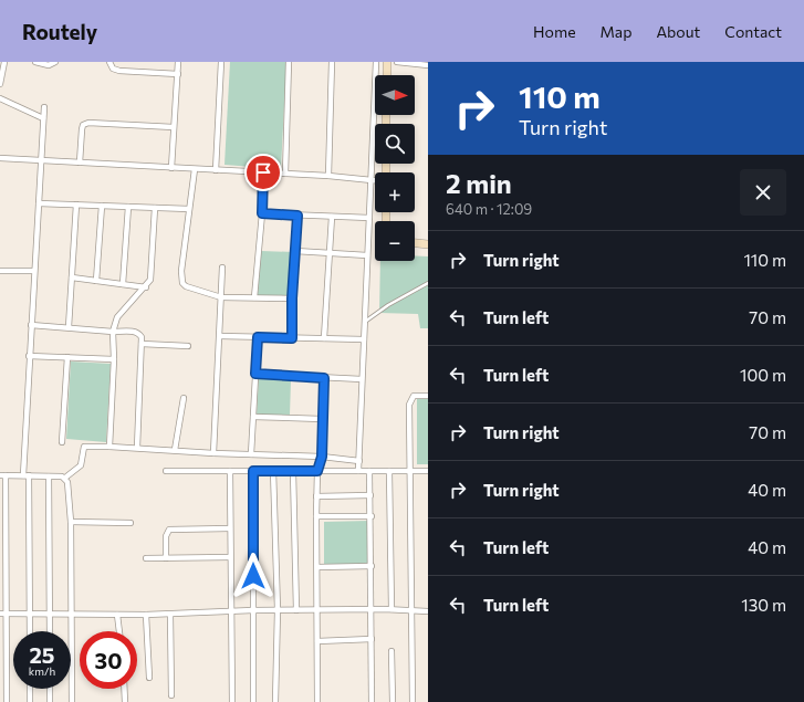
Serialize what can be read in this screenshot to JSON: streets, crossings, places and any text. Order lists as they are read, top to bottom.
{
  "north": "right",
  "page": {
    "header": "Routely",
    "nav": [
      "Home",
      "Map",
      "About",
      "Contact"
    ],
    "turn": ["110 m", "Turn right"],
    "map_buttons": ["+", "−"],
    "heading": ["2 min", "640 m · 12:09"],
    "list": [
      {
        "name": "Turn right",
        "value": "110 m"
      },
      {
        "name": "Turn left",
        "value": "70 m"
      },
      {
        "name": "Turn left",
        "value": "100 m"
      },
      {
        "name": "Turn right",
        "value": "70 m"
      },
      {
        "name": "Turn right",
        "value": "40 m"
      },
      {
        "name": "Turn left",
        "value": "40 m"
      },
      {
        "name": "Turn left",
        "value": "130 m"
      }
    ],
    "speed": "25 km/h",
    "limit": "30"
  }
}
